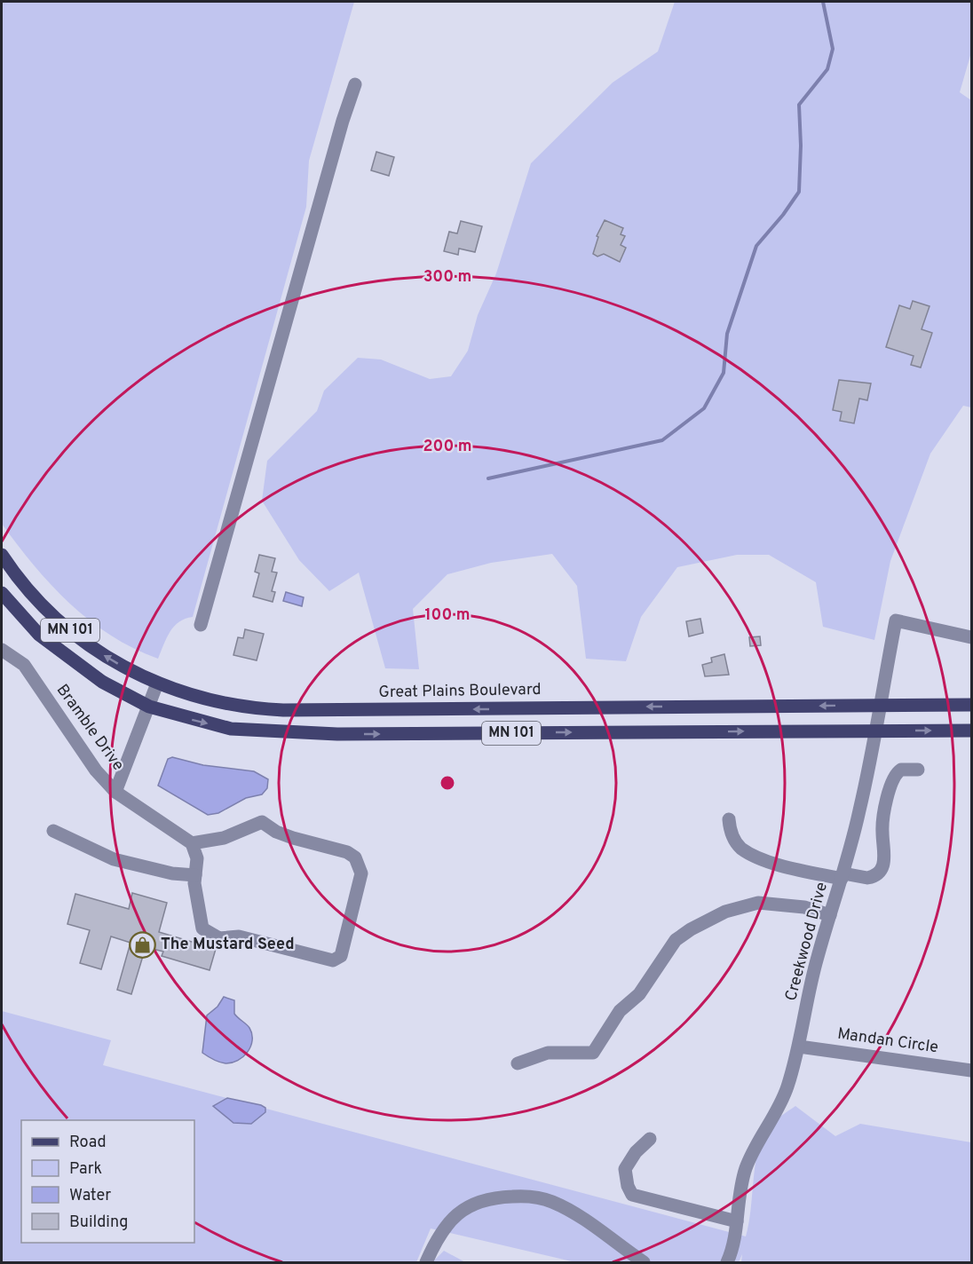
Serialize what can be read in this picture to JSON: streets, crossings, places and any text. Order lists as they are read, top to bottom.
{
  "streets": {
    "main road": ["MN 101", "Great Plains Boulevard"],
    "street": ["Bramble Drive", "Creekwood Drive", "Mandan Circle"]
  },
  "crossings": [
    ["MN 101", "Bramble Drive"],
    ["MN 101", "Creekwood Drive"],
    ["Great Plains Boulevard", "Bramble Drive"],
    ["Great Plains Boulevard", "Creekwood Drive"],
    ["Creekwood Drive", "Mandan Circle"]
  ],
  "places": {
    "shop": ["The Mustard Seed"]
  },
  "legend": [
    "Road",
    "Park",
    "Water",
    "Building"
  ],
  "rings": ["300 m", "200 m", "100 m"]
}
